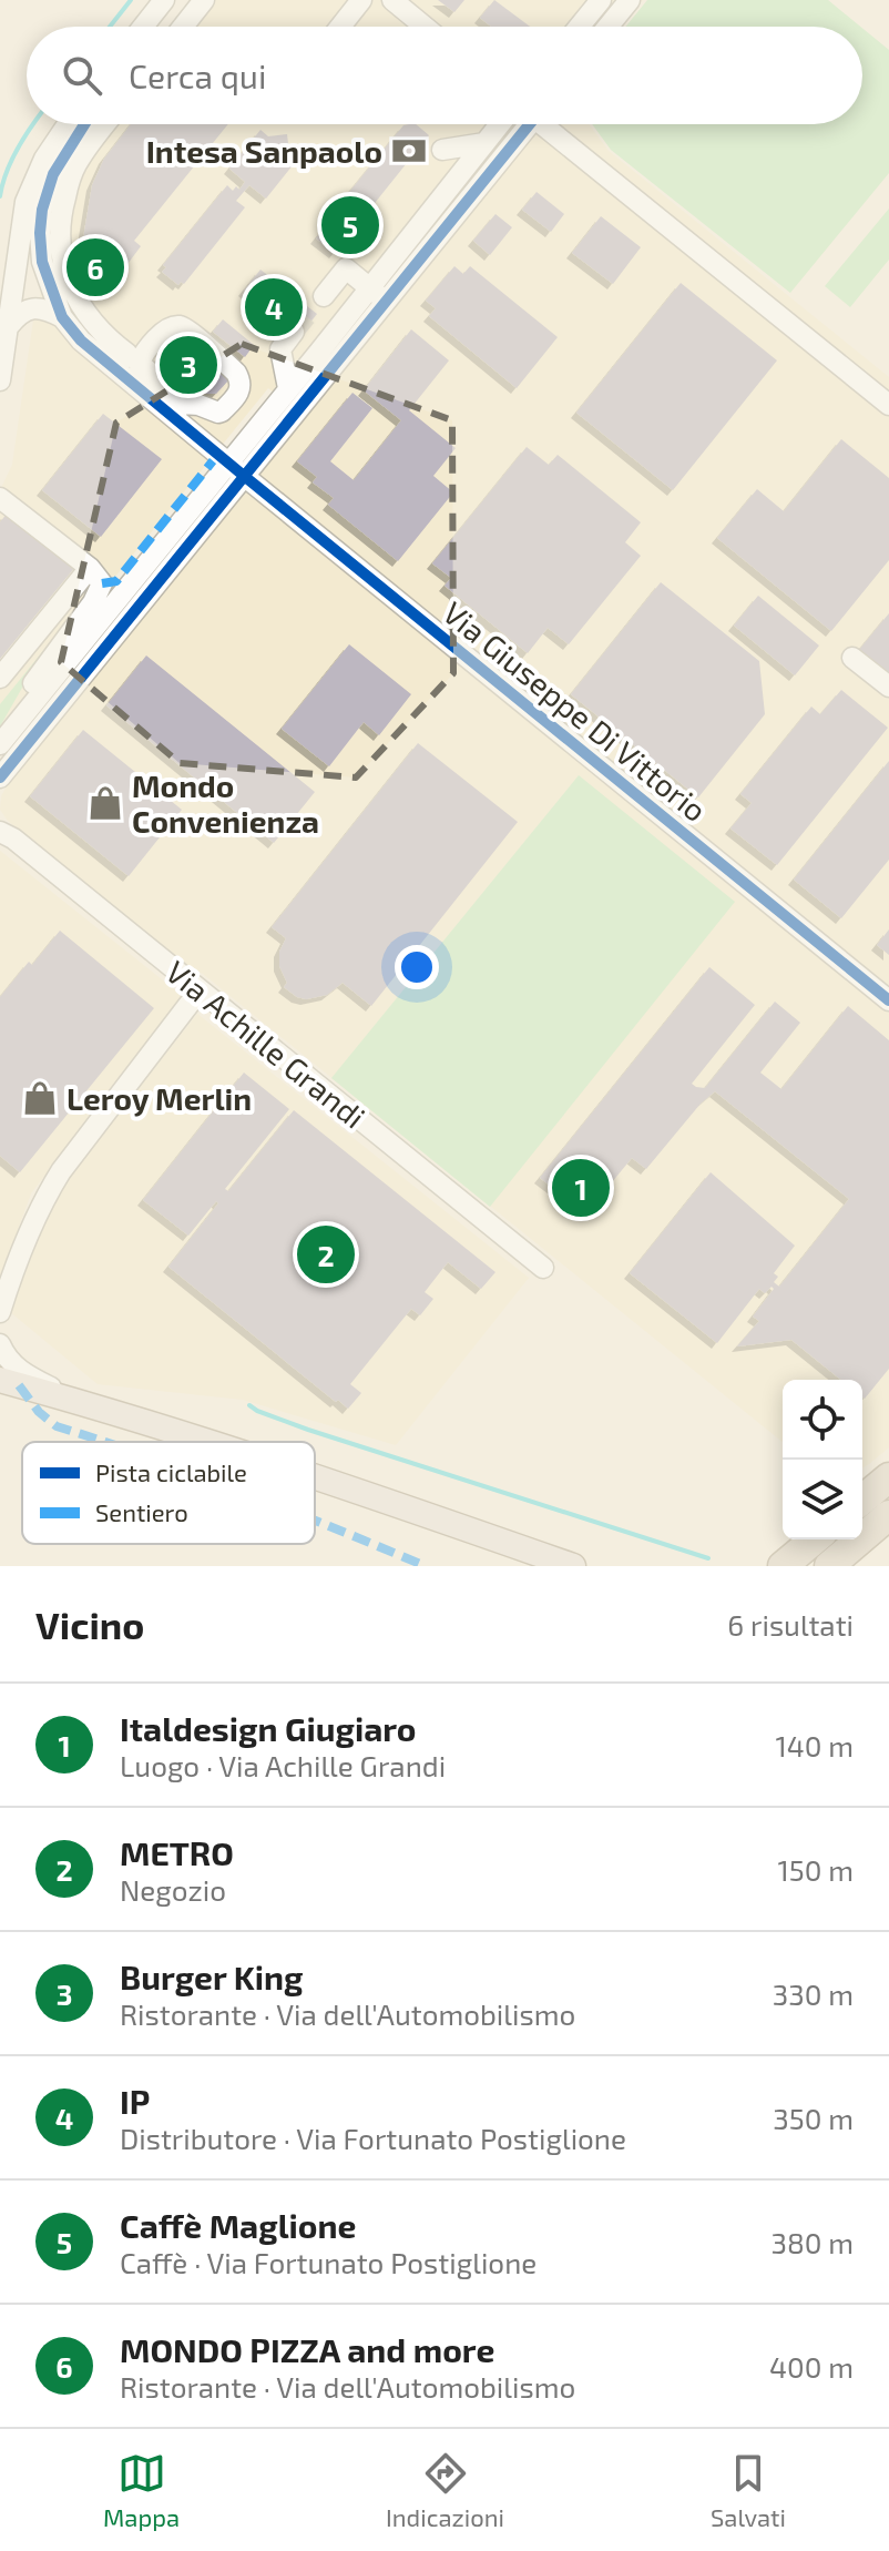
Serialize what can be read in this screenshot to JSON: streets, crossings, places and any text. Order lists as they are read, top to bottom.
{
  "streets": {
    "street": ["Via Giuseppe Di Vittorio", "Via Achille Grandi"]
  },
  "places": {
    "bank": ["Intesa Sanpaolo"],
    "shop": ["Mondo Convenienza", "Leroy Merlin"]
  },
  "legend": ["Pista ciclabile", "Sentiero"],
  "page": {
    "search": "Cerca qui",
    "pins": [
      "5",
      "6",
      "4",
      "3",
      "1",
      "2"
    ],
    "heading": ["Vicino", "6 risultati"],
    "list": [
      {
        "mark": "1",
        "name": "Italdesign Giugiaro",
        "note": "Luogo · Via Achille Grandi",
        "value": "140 m"
      },
      {
        "mark": "2",
        "name": "METRO",
        "note": "Negozio",
        "value": "150 m"
      },
      {
        "mark": "3",
        "name": "Burger King",
        "note": "Ristorante · Via dell'Automobilismo",
        "value": "330 m"
      },
      {
        "mark": "4",
        "name": "IP",
        "note": "Distributore · Via Fortunato Postiglione",
        "value": "350 m"
      },
      {
        "mark": "5",
        "name": "Caffè Maglione",
        "note": "Caffè · Via Fortunato Postiglione",
        "value": "380 m"
      },
      {
        "mark": "6",
        "name": "MONDO PIZZA and more",
        "note": "Ristorante · Via dell'Automobilismo",
        "value": "400 m"
      }
    ],
    "nav": ["Mappa", "Indicazioni", "Salvati"]
  }
}
